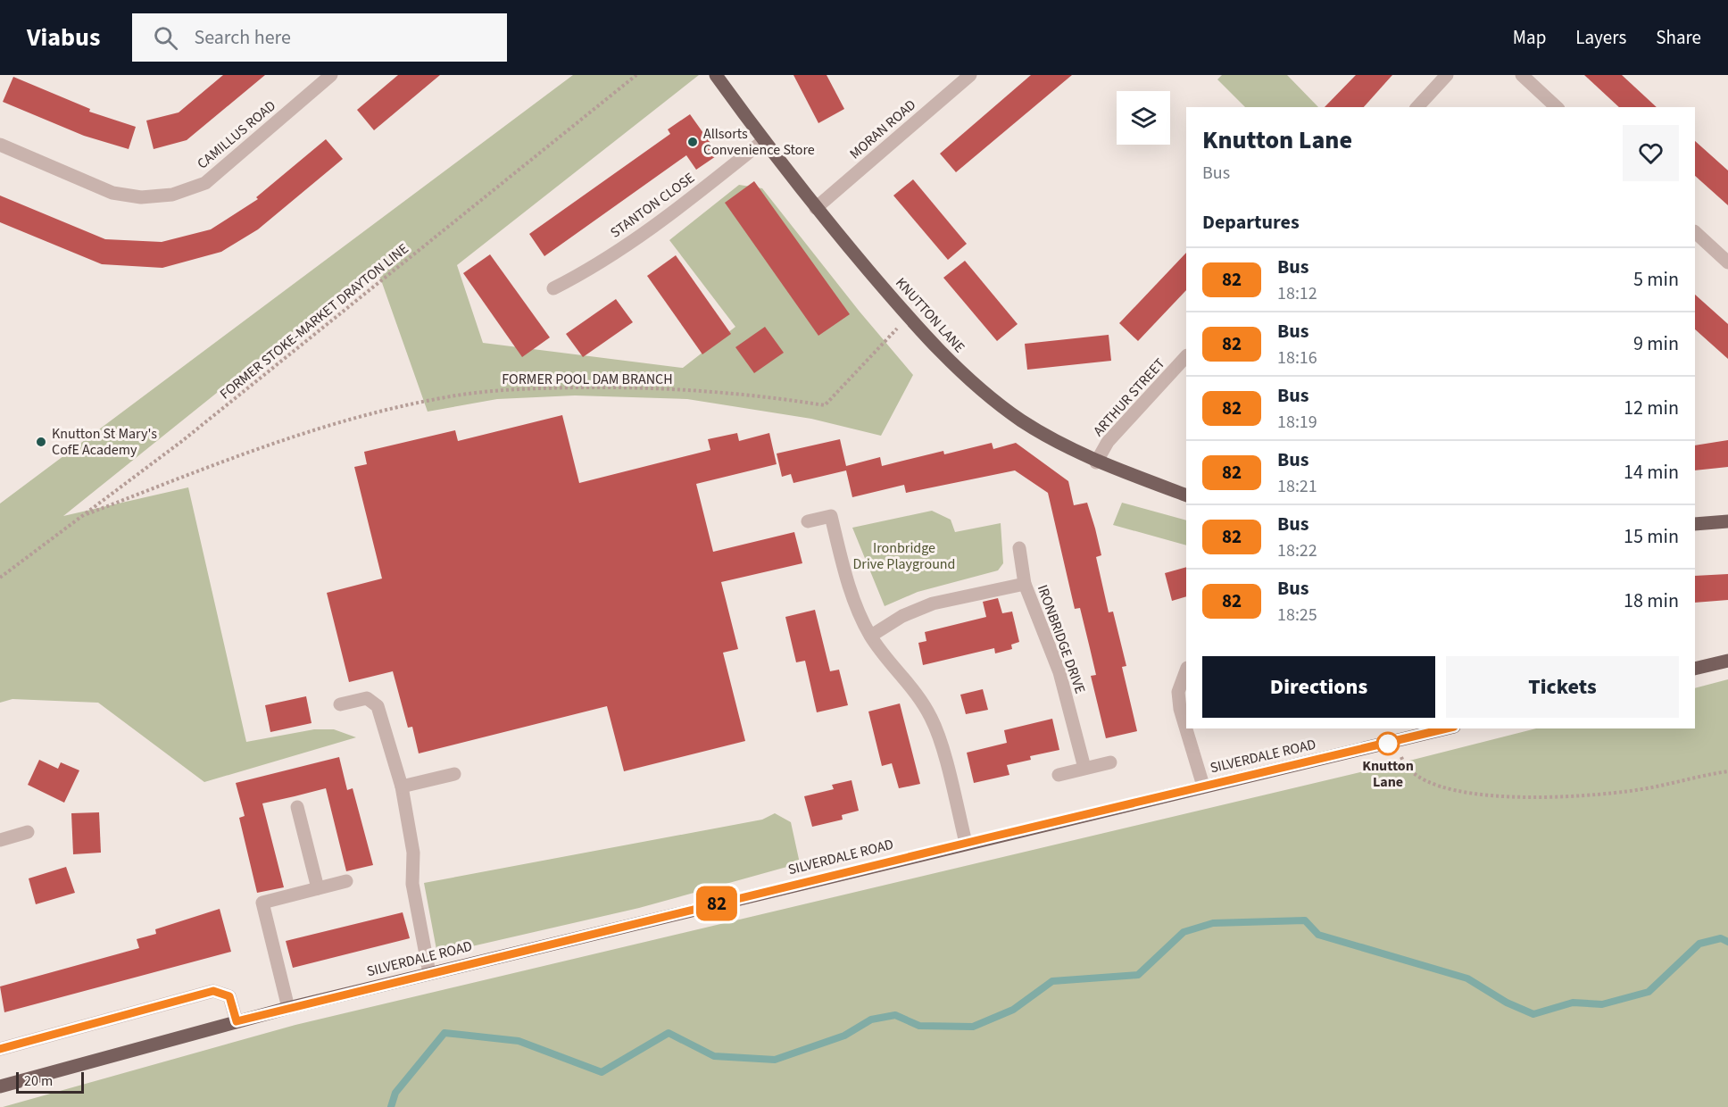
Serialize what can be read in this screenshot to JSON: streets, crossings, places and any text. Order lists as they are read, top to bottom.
{
  "streets": {
    "main road": ["KNUTTON LANE", "SILVERDALE ROAD"],
    "street": [
      "MORAN ROAD",
      "CAMILLUS ROAD",
      "STANTON CLOSE",
      "ARTHUR STREET",
      "IRONBRIDGE DRIVE"
    ],
    "path": ["FORMER STOKE-MARKET DRAYTON LINE", "FORMER POOL DAM BRANCH"]
  },
  "crossings": [
    ["MORAN ROAD", "KNUTTON LANE"],
    ["STANTON CLOSE", "KNUTTON LANE"],
    ["KNUTTON LANE", "FORMER POOL DAM BRANCH"],
    ["KNUTTON LANE", "ARTHUR STREET"],
    ["FORMER STOKE-MARKET DRAYTON LINE", "FORMER POOL DAM BRANCH"]
  ],
  "parks": ["Ironbridge Drive Playground"],
  "places": ["Allsorts Convenience Store", "Knutton St Mary's CofE Academy", "Knutton Lane"],
  "lines": ["bus line 82"],
  "scale_bar": "20 m",
  "page": {
    "header": "Viabus",
    "search": "Search here",
    "nav": ["Map", "Layers", "Share"],
    "on_map": "82",
    "heading": [
      ["Knutton Lane", "Bus"],
      "Departures"
    ],
    "list": [
      {
        "mark": "82",
        "name": "Bus",
        "note": "18:12",
        "value": "5 min"
      },
      {
        "mark": "82",
        "name": "Bus",
        "note": "18:16",
        "value": "9 min"
      },
      {
        "mark": "82",
        "name": "Bus",
        "note": "18:19",
        "value": "12 min"
      },
      {
        "mark": "82",
        "name": "Bus",
        "note": "18:21",
        "value": "14 min"
      },
      {
        "mark": "82",
        "name": "Bus",
        "note": "18:22",
        "value": "15 min"
      },
      {
        "mark": "82",
        "name": "Bus",
        "note": "18:25",
        "value": "18 min"
      }
    ],
    "buttons": ["Directions", "Tickets"],
    "scale": "20 m"
  }
}
